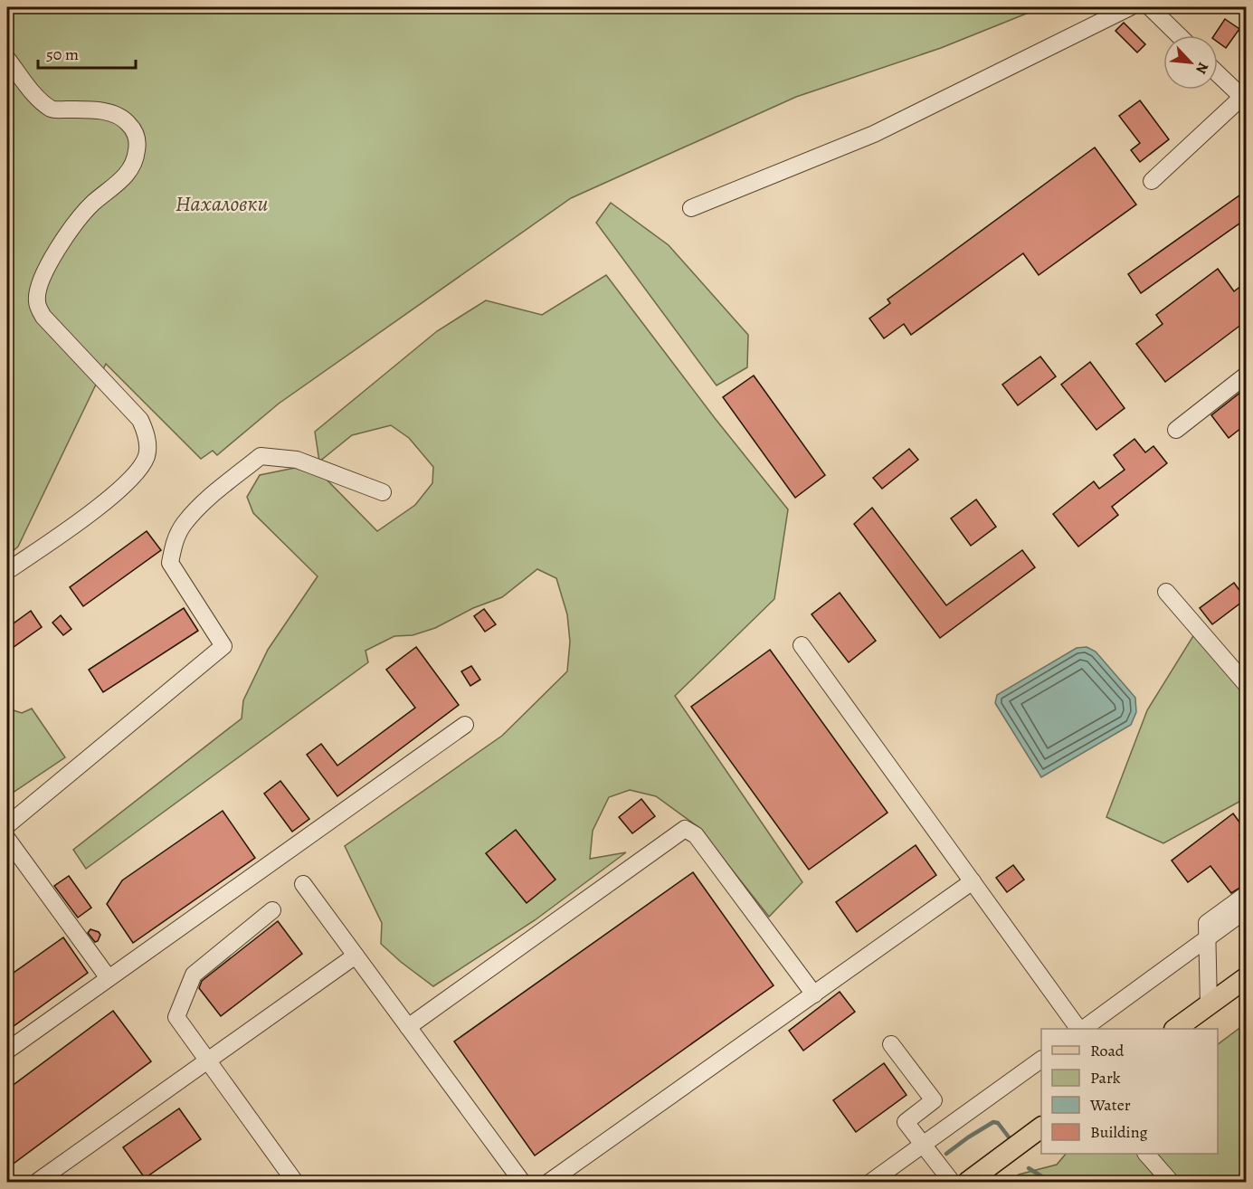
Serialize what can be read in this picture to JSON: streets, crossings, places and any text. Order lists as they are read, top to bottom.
{
  "parks": ["Нахаловки"],
  "legend": [
    "Road",
    "Park",
    "Water",
    "Building"
  ],
  "scale_bar": "50 m",
  "north": "bottom right"
}
